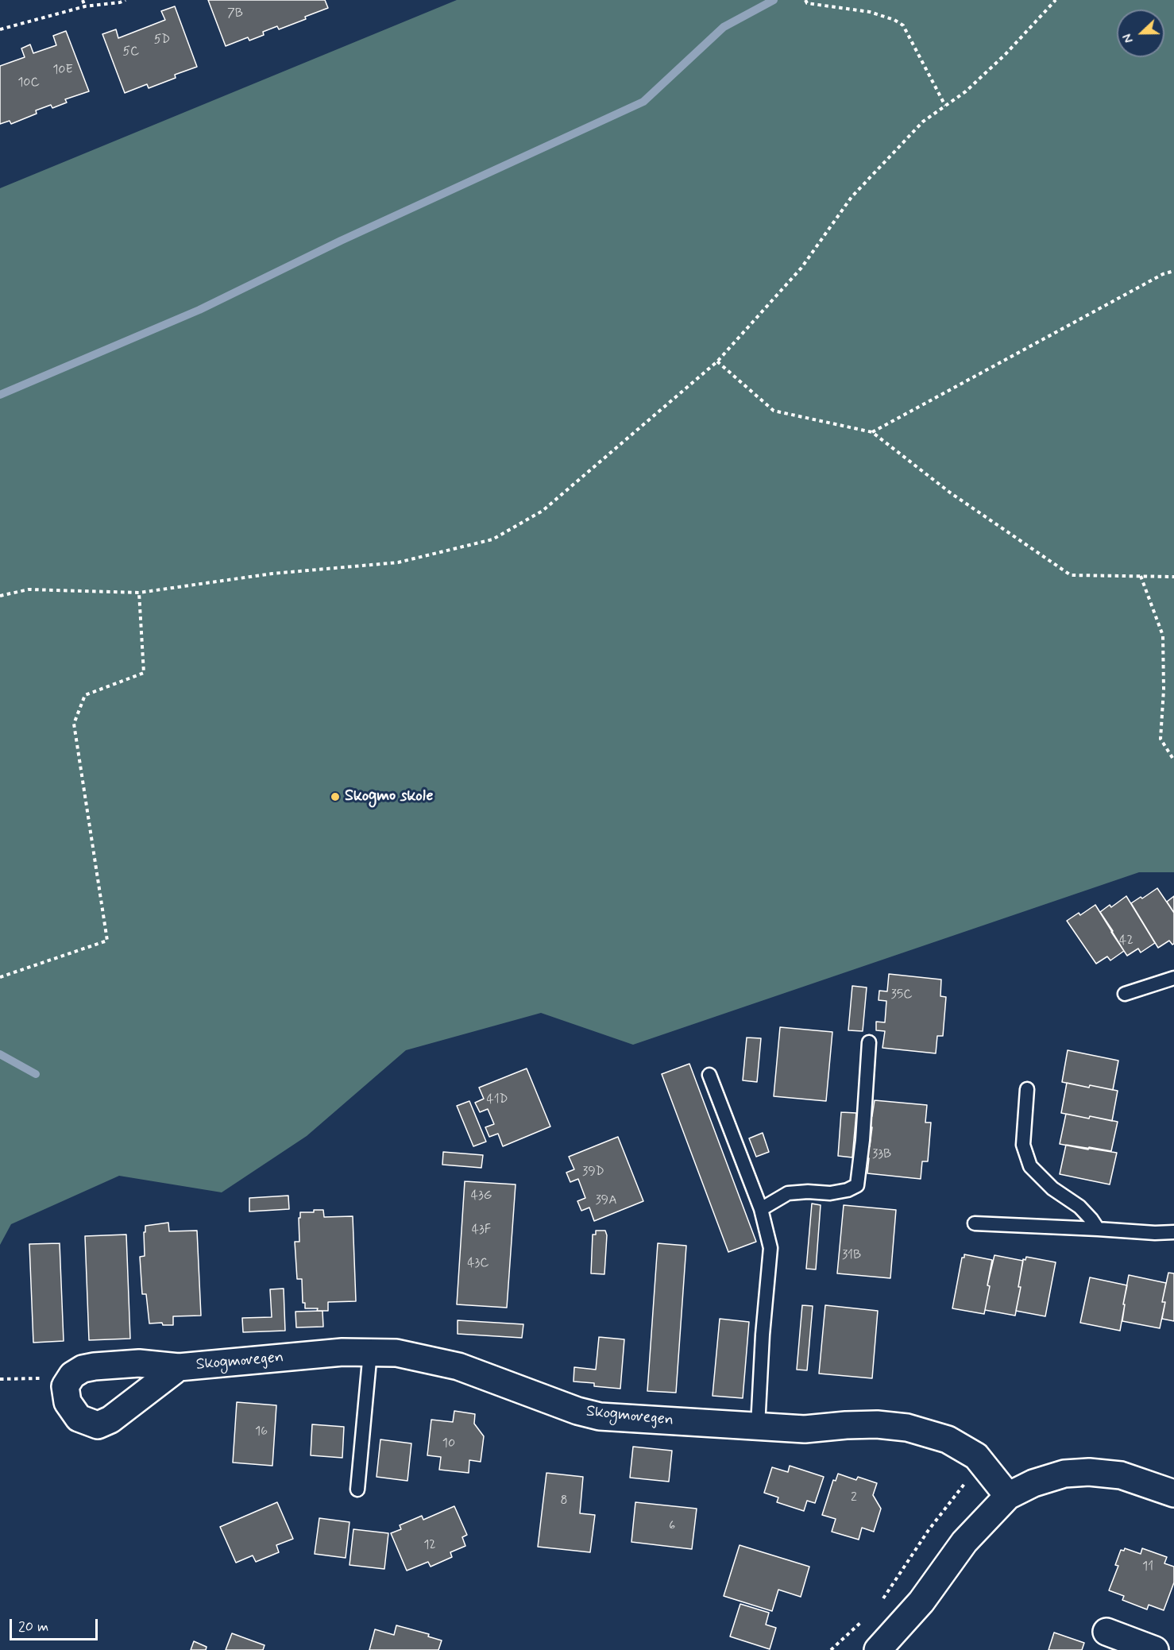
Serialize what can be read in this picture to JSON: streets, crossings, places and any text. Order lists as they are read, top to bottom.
{
  "streets": {
    "street": ["Skogmovegen"]
  },
  "places": ["Skogmo skole"],
  "house_numbers": [
    "7B",
    "5D",
    "5C",
    "10E",
    "10C",
    "42",
    "35C",
    "41D",
    "33B",
    "39D",
    "43G",
    "39A",
    "43F",
    "31B",
    "43C",
    "16",
    "10",
    "2",
    "8",
    "6",
    "12",
    "11"
  ],
  "scale_bar": "20 m",
  "north": "left"
}
